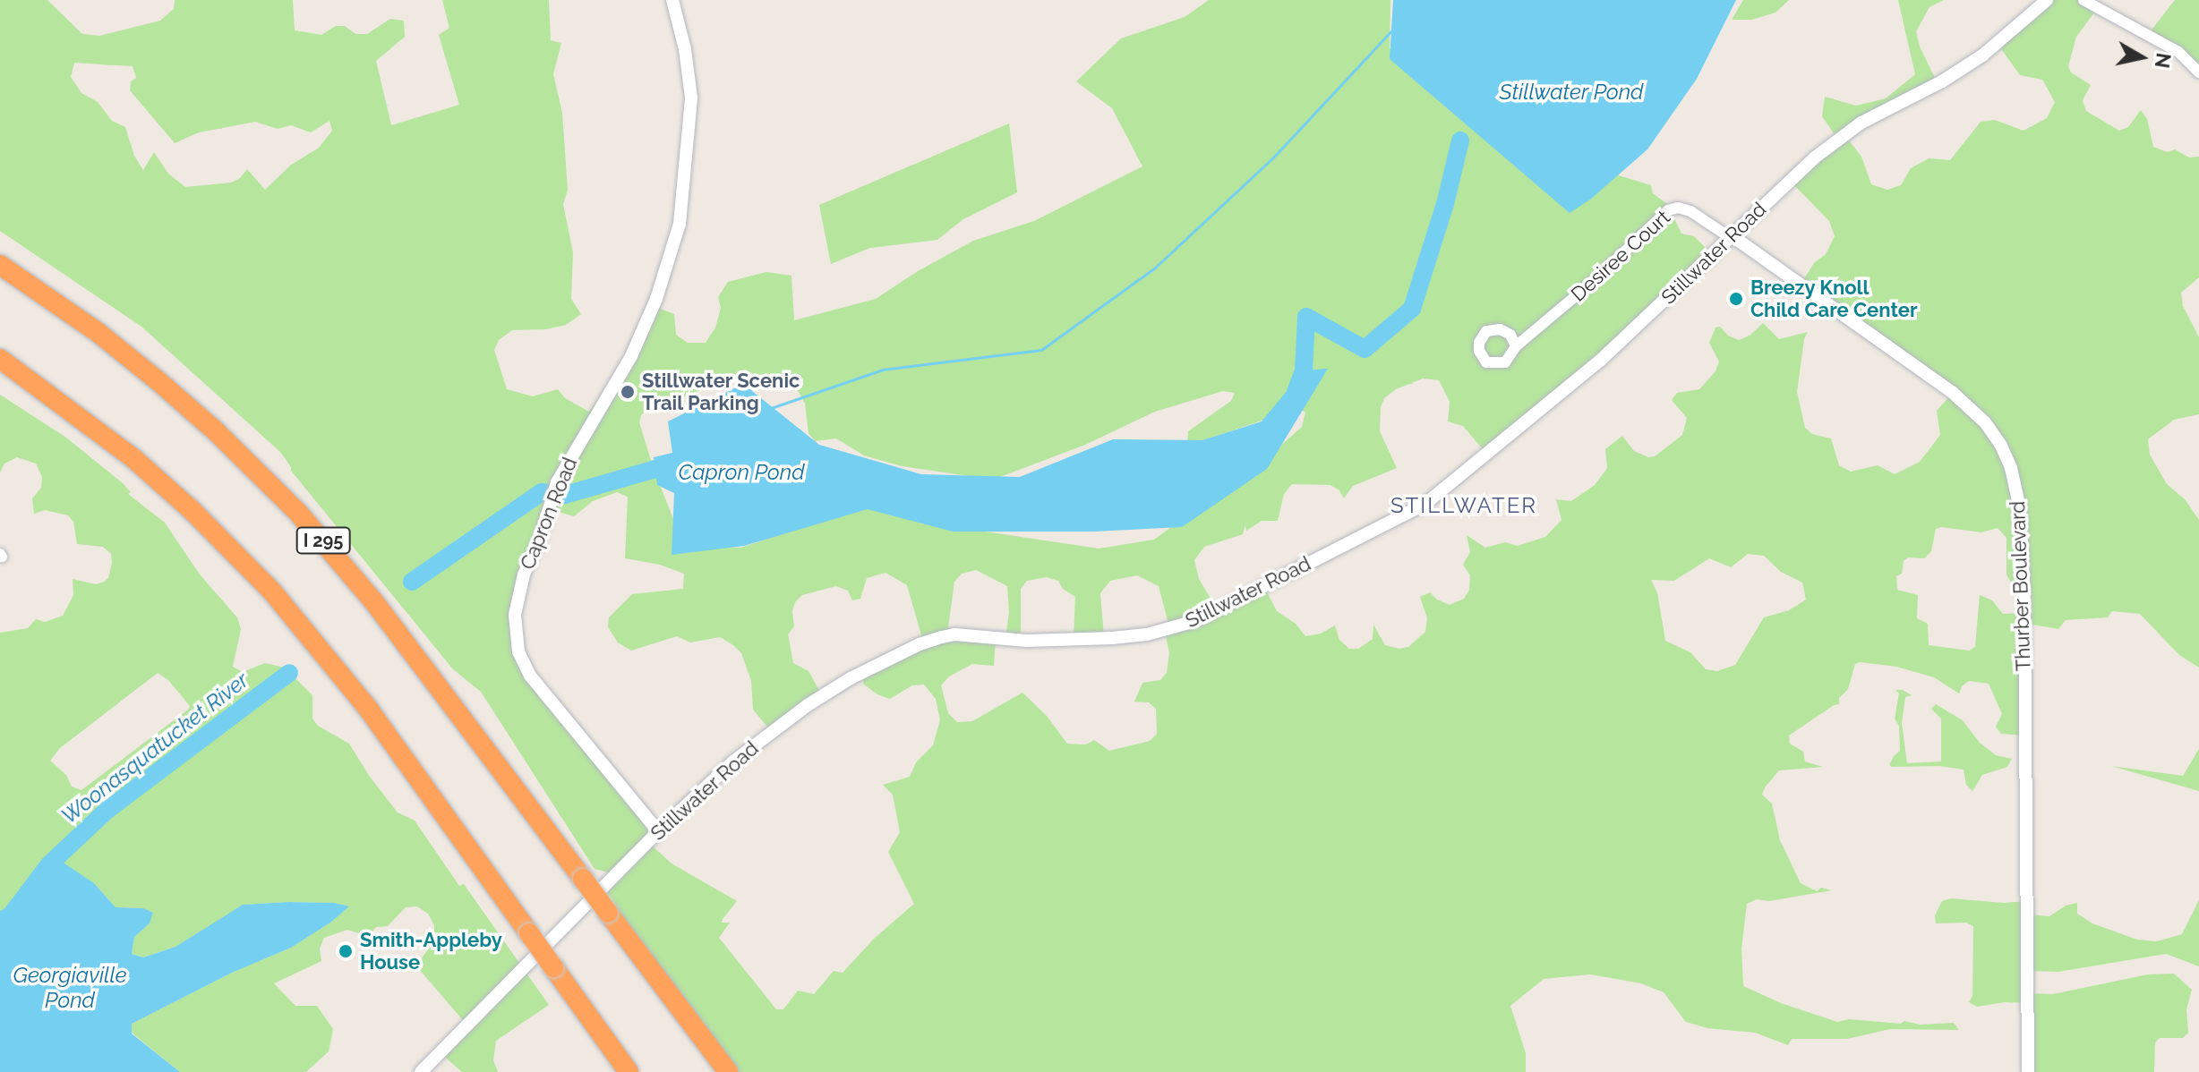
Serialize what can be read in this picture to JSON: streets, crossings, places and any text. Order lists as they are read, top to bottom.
{
  "streets": {
    "highway": ["I 295"],
    "street": [
      "Stillwater Road",
      "Desiree Court",
      "Capron Road",
      "Thurber Boulevard"
    ]
  },
  "crossings": [
    ["Stillwater Road", "Desiree Court"],
    ["Stillwater Road", "Capron Road"],
    ["Stillwater Road", "Thurber Boulevard"],
    ["Desiree Court", "Thurber Boulevard"]
  ],
  "districts": ["STILLWATER"],
  "water": [
    "Stillwater Pond",
    "Capron Pond",
    "Woonasquatucket River",
    "Georgiaville Pond"
  ],
  "places": ["Breezy Knoll Child Care Center", "Stillwater Scenic Trail Parking", "Smith-Appleby House"],
  "north": "right"
}
